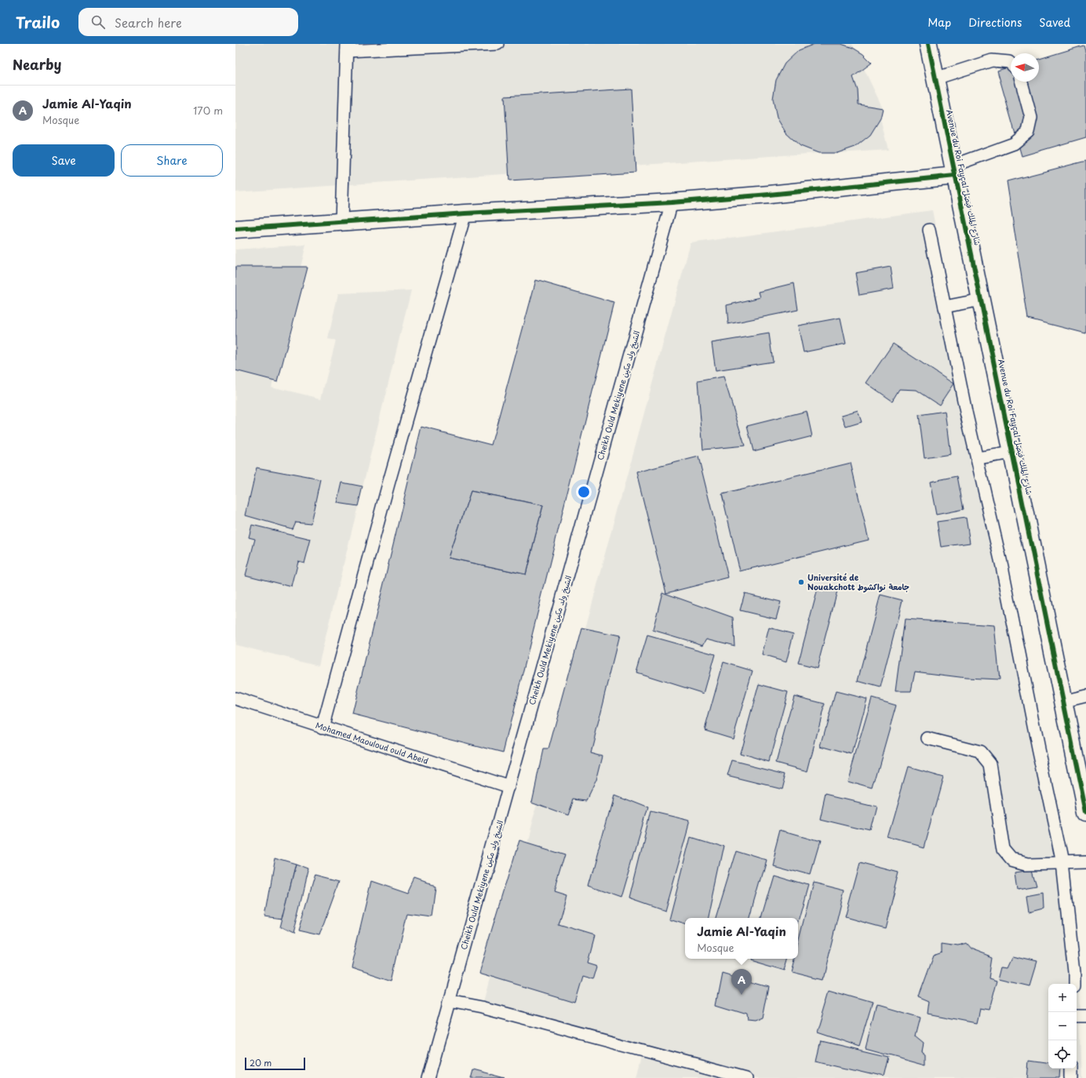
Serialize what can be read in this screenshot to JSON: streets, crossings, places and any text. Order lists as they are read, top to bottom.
{
  "streets": {
    "street": ["Avenue du Roi Fayçal شارع الملك فيصل"],
    "lane": ["Cheikh Ould Mekiyene الشيخ ولد مكين", "Mohamed Maouloud ould Abeid"]
  },
  "crossings": [
    ["Cheikh Ould Mekiyene الشيخ ولد مكين", "Mohamed Maouloud ould Abeid"]
  ],
  "places": ["Université de Nouakchott جامعة نواكشوط"],
  "scale_bar": "20 m",
  "north": "left",
  "page": {
    "header": "Trailo",
    "search": "Search here",
    "nav": ["Map", "Directions", "Saved"],
    "heading": "Nearby",
    "list": [
      {
        "mark": "A",
        "name": "Jamie Al-Yaqin",
        "note": "Mosque",
        "value": "170 m"
      }
    ],
    "buttons": ["Save", "Share"],
    "popup": ["Jamie Al-Yaqin", "Mosque"],
    "pins": "A",
    "map_buttons": ["+", "−"],
    "scale": "20 m"
  }
}
